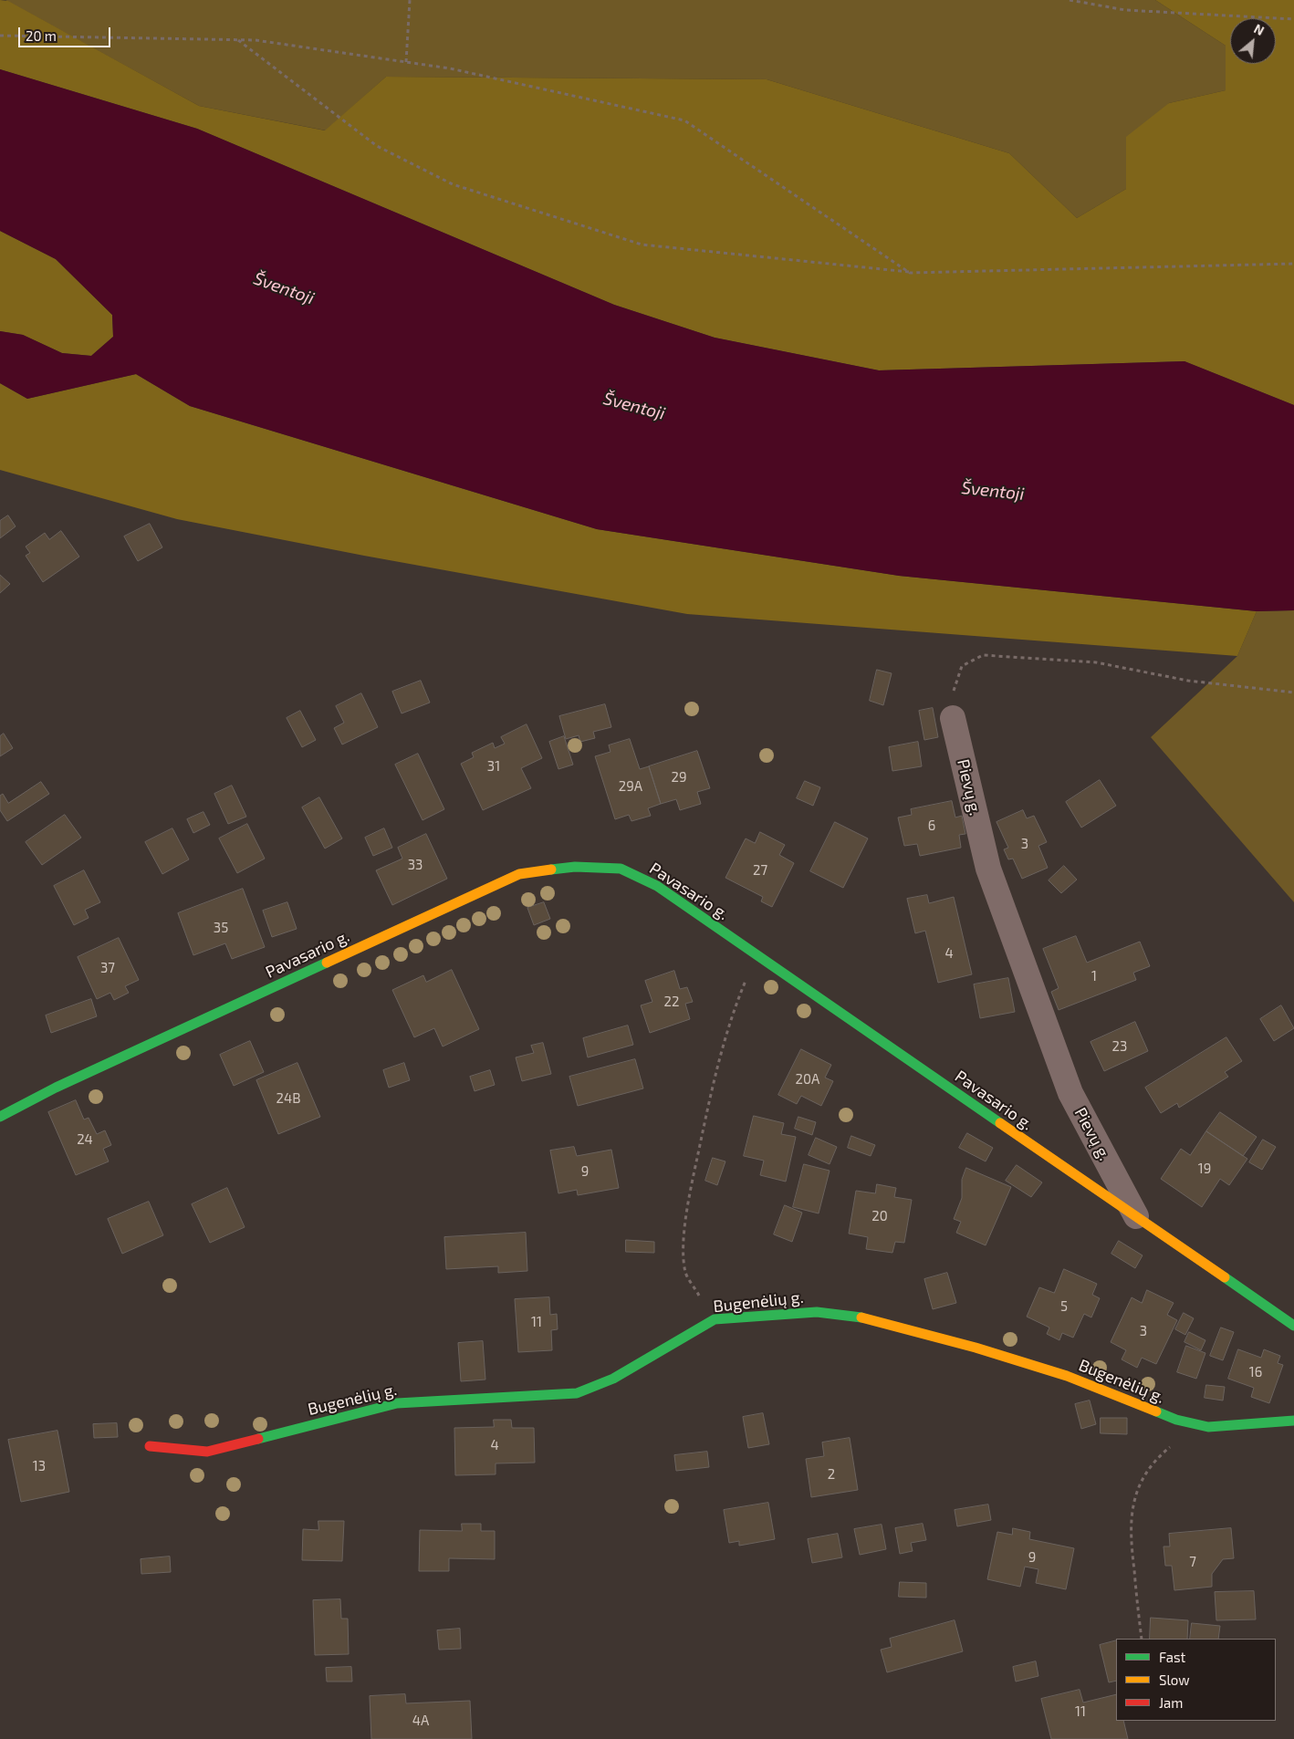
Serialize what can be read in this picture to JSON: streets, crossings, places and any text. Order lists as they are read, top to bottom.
{
  "streets": {
    "street": ["Pievų g.", "Pavasario g.", "Bugenėlių g."]
  },
  "crossings": [
    ["Pievų g.", "Pavasario g."]
  ],
  "water": ["Šventoji"],
  "house_numbers": [
    "31",
    "29",
    "29A",
    "6",
    "3",
    "33",
    "27",
    "35",
    "4",
    "37",
    "1",
    "22",
    "23",
    "20A",
    "24B",
    "24",
    "19",
    "9",
    "20",
    "5",
    "11",
    "3",
    "16",
    "4",
    "13",
    "2",
    "9",
    "7",
    "11",
    "4A"
  ],
  "legend": ["Fast", "Slow", "Jam"],
  "scale_bar": "20 m",
  "north": "top right"
}
